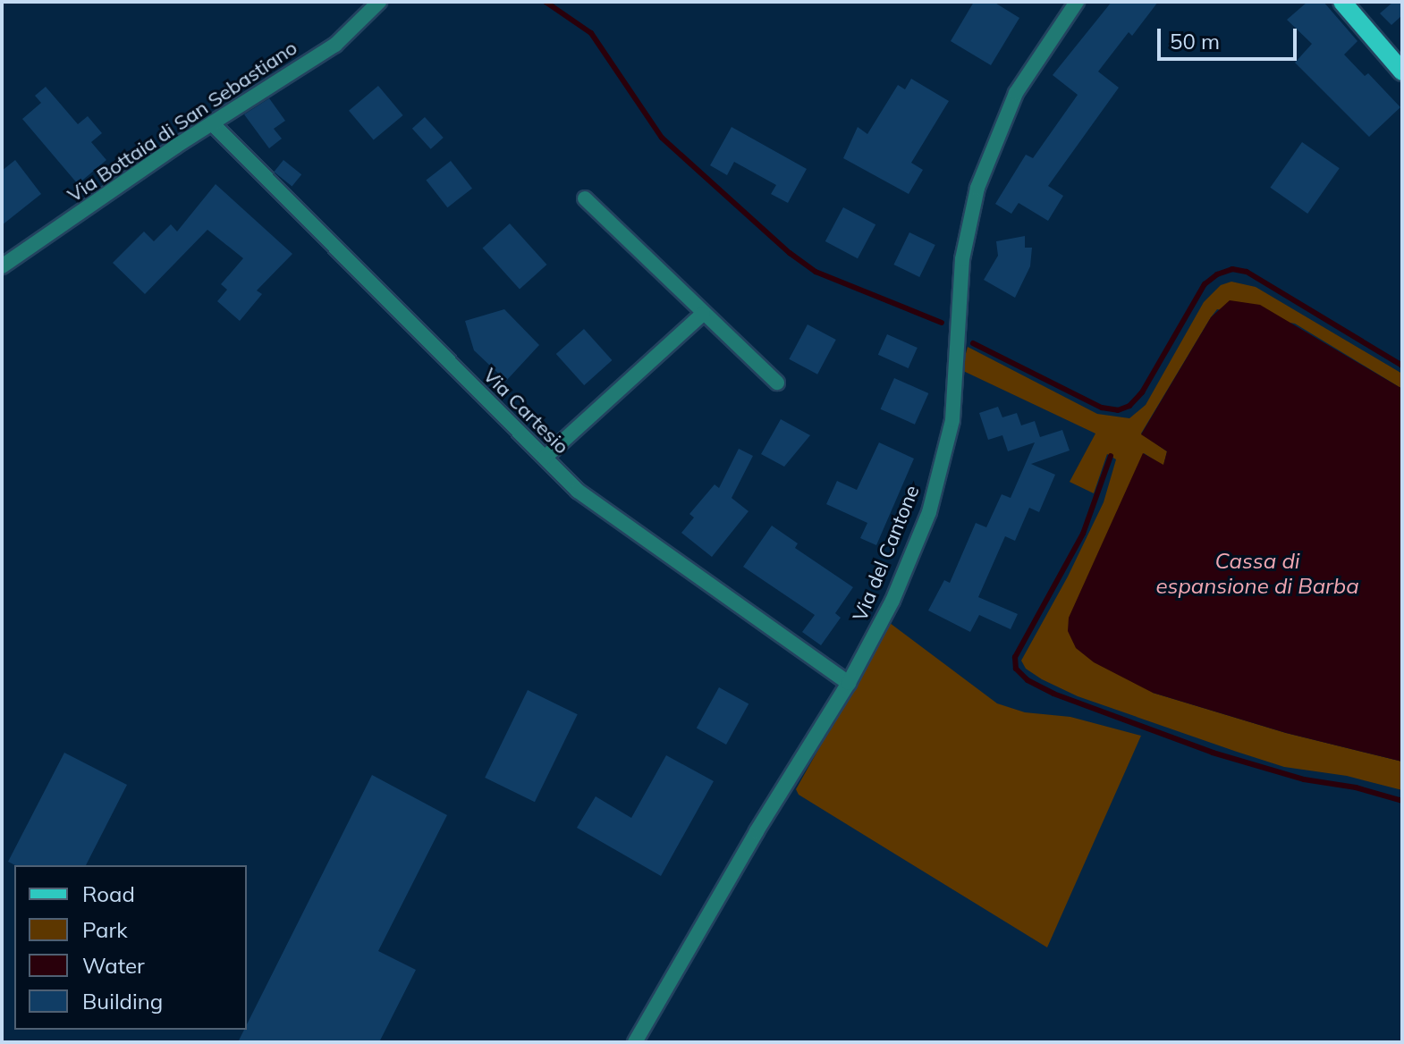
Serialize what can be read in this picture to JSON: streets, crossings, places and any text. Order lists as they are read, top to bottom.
{
  "streets": {
    "street": ["Via Bottaia di San Sebastiano", "Via Cartesio", "Via del Cantone"]
  },
  "crossings": [
    ["Via Bottaia di San Sebastiano", "Via Cartesio"],
    ["Via Cartesio", "Via del Cantone"]
  ],
  "water": ["Cassa di espansione di Barba"],
  "legend": [
    "Road",
    "Park",
    "Water",
    "Building"
  ],
  "scale_bar": "50 m"
}
